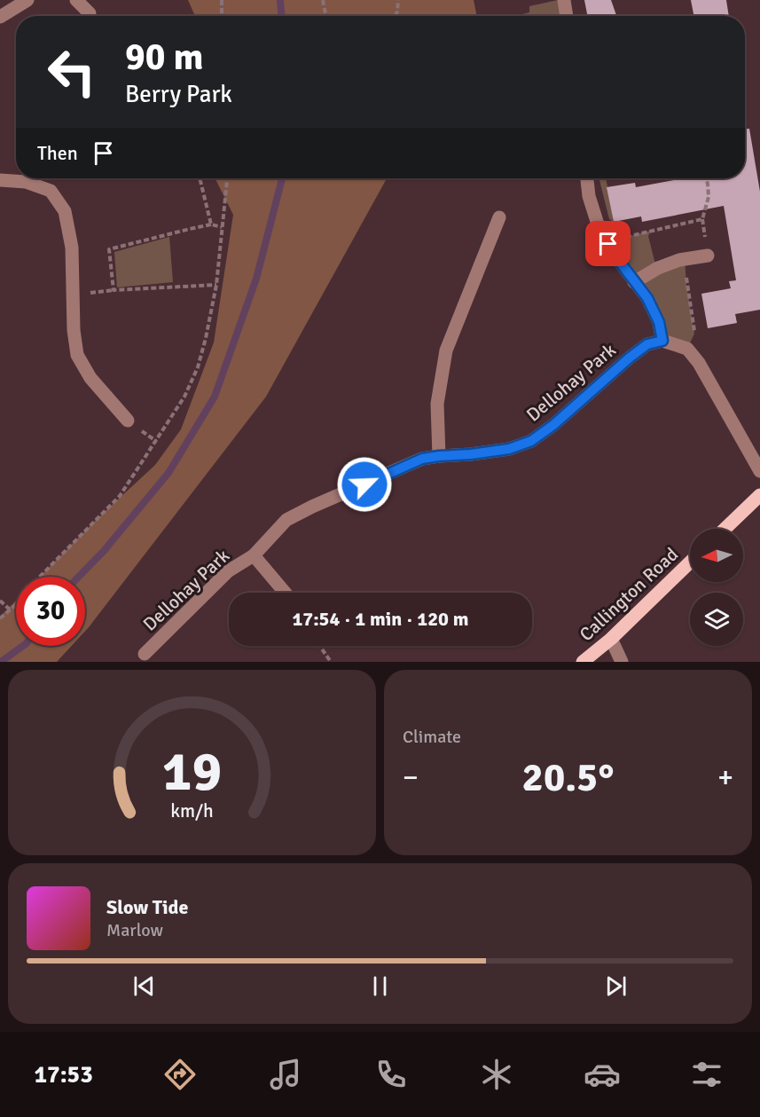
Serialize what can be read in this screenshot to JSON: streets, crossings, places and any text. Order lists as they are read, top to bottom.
{
  "streets": {
    "main road": ["Callington Road"],
    "street": ["Dellohay Park"]
  },
  "north": "left",
  "page": {
    "turn": ["90 m", "Berry Park"],
    "then": "Then",
    "limit": "30",
    "trip": "17:54 · 1 min · 120 m",
    "tile": "Climate",
    "heat": ["−", "20.5°", "+"],
    "song": ["Slow Tide", "Marlow"],
    "tabs": "17:53",
    "gauge": ["19", "km/h"]
  }
}
